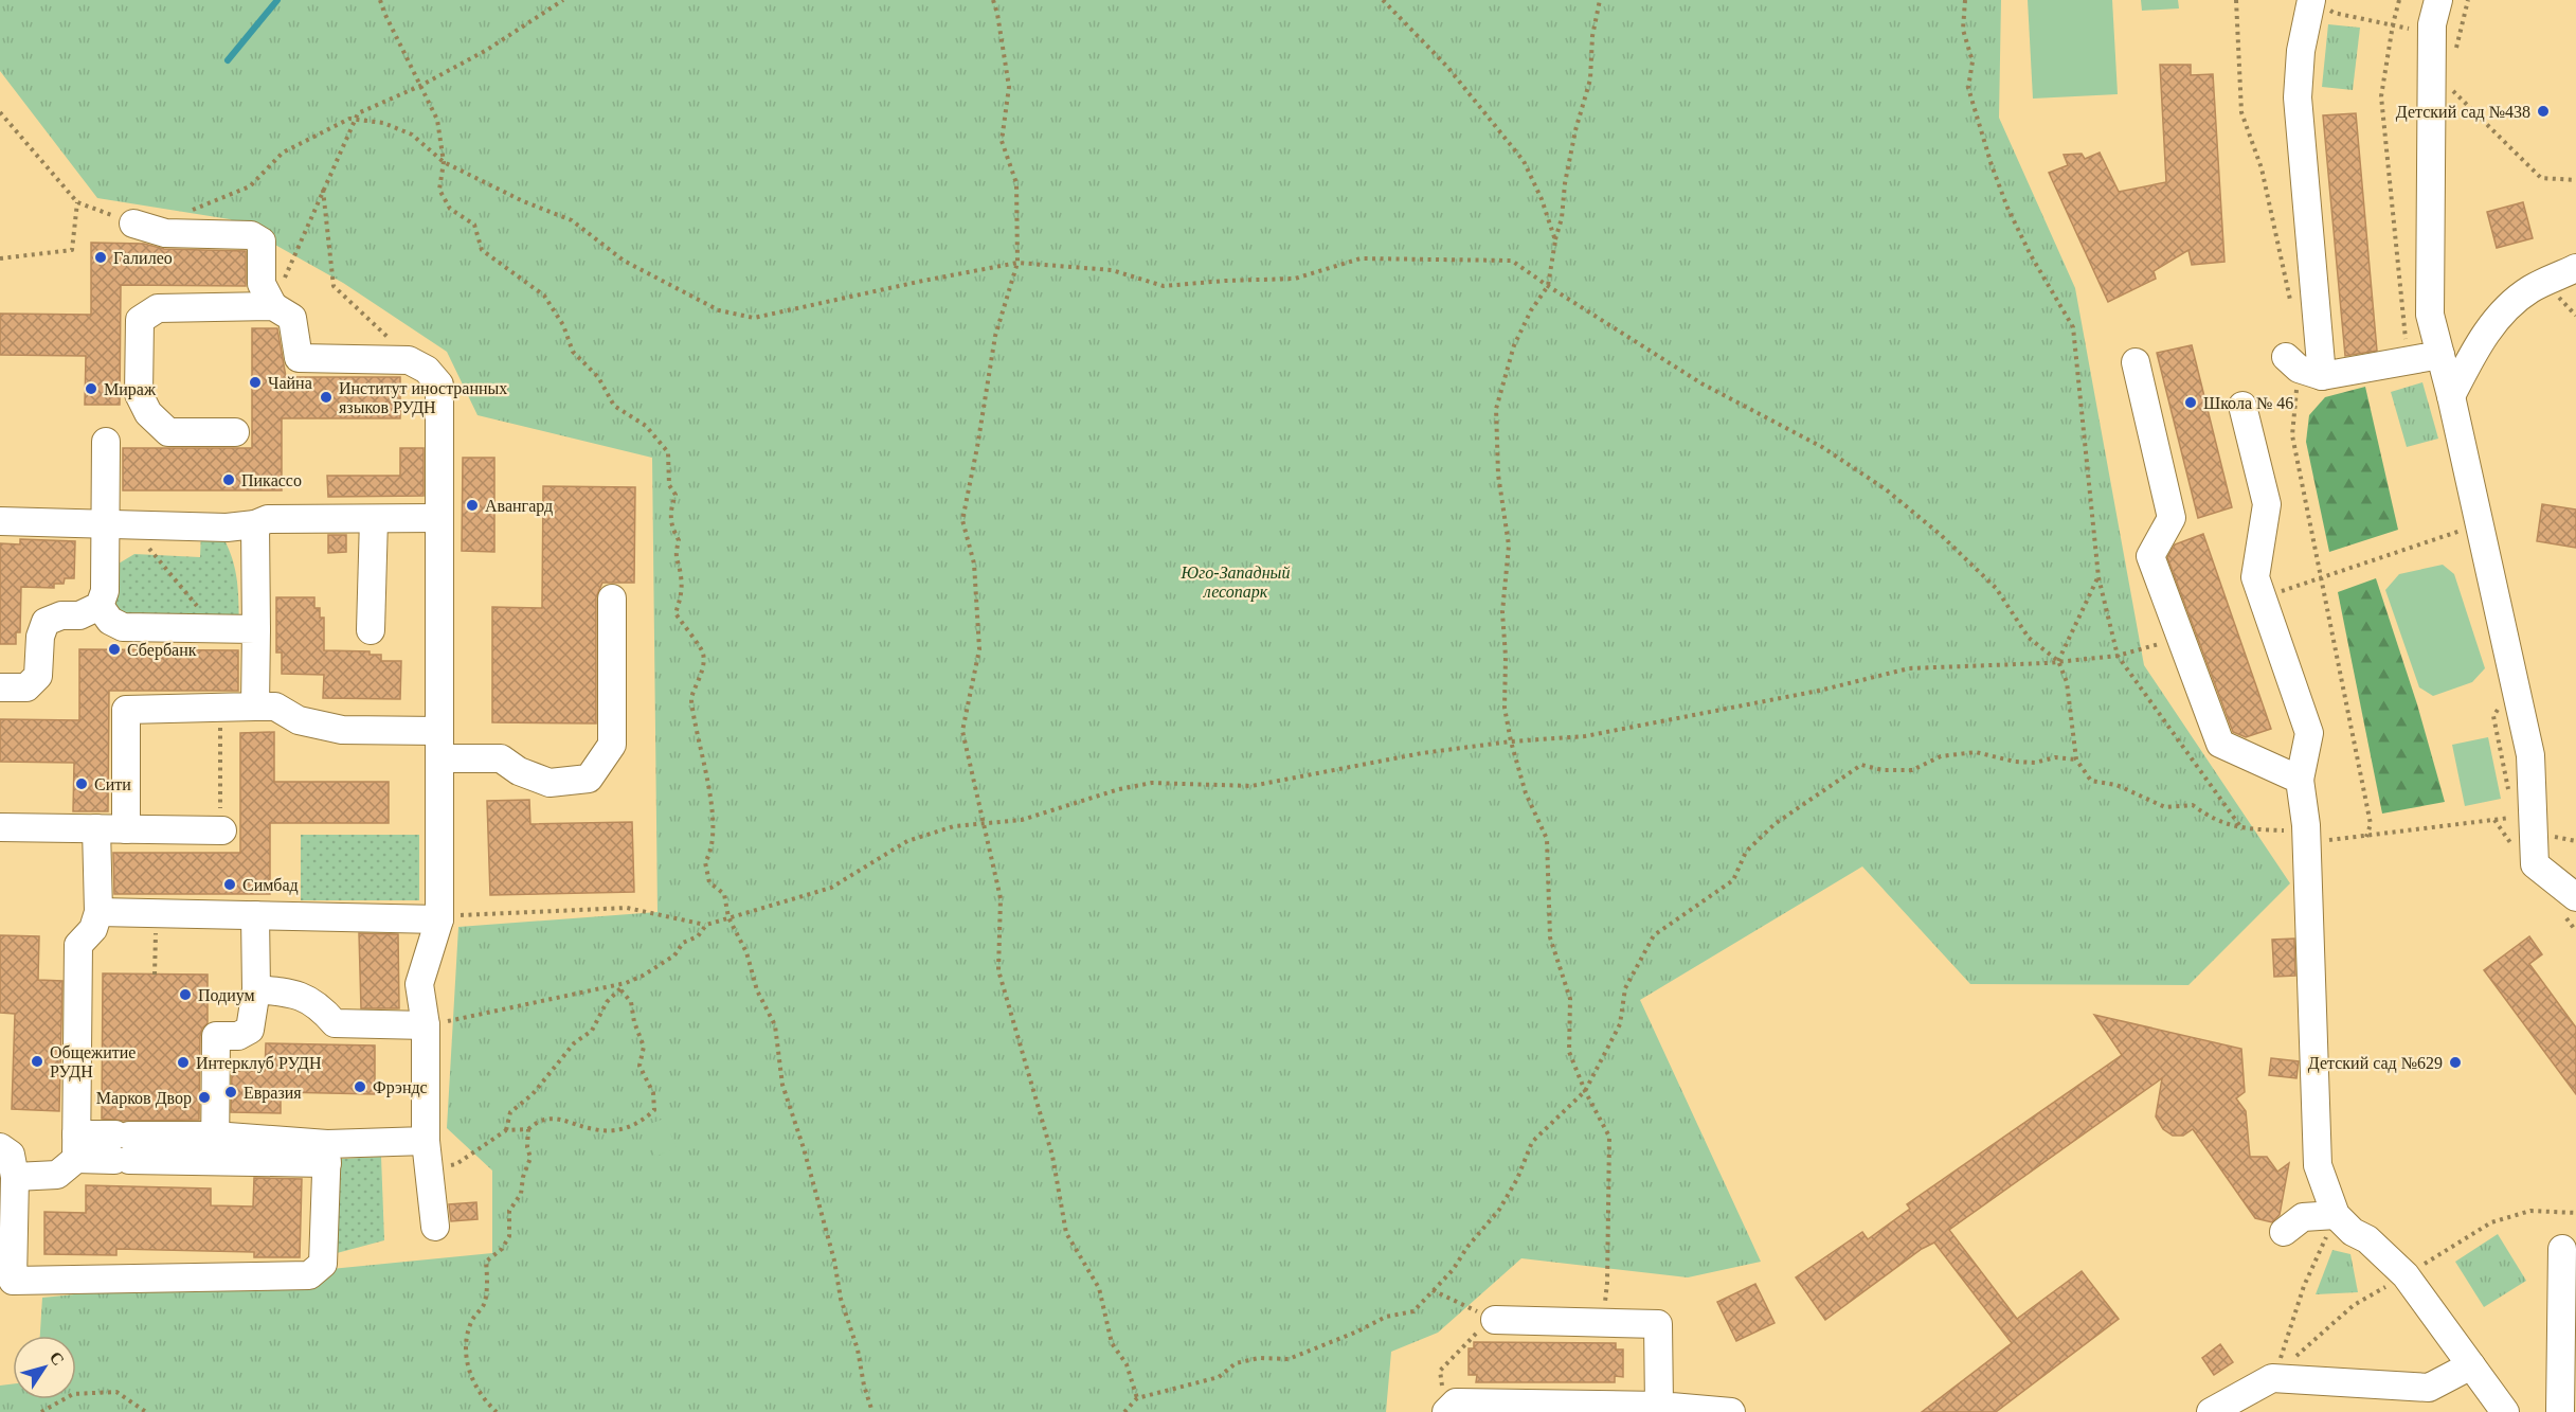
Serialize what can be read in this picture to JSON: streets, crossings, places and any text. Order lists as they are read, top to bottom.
{
  "parks": ["Юго-Западный лесопарк"],
  "places": [
    "Детский сад №438",
    "Галилео",
    "Чайна",
    "Мираж",
    "Институт иностранных языков РУДН",
    "Школа № 46",
    "Пикассо",
    "Авангард",
    "Сбербанк",
    "Сити",
    "Симбад",
    "Подиум",
    "Общежитие РУДН",
    "Интерклуб РУДН",
    "Детский сад №629",
    "Фрэндс",
    "Евразия",
    "Марков Двор"
  ],
  "north": "top right"
}
